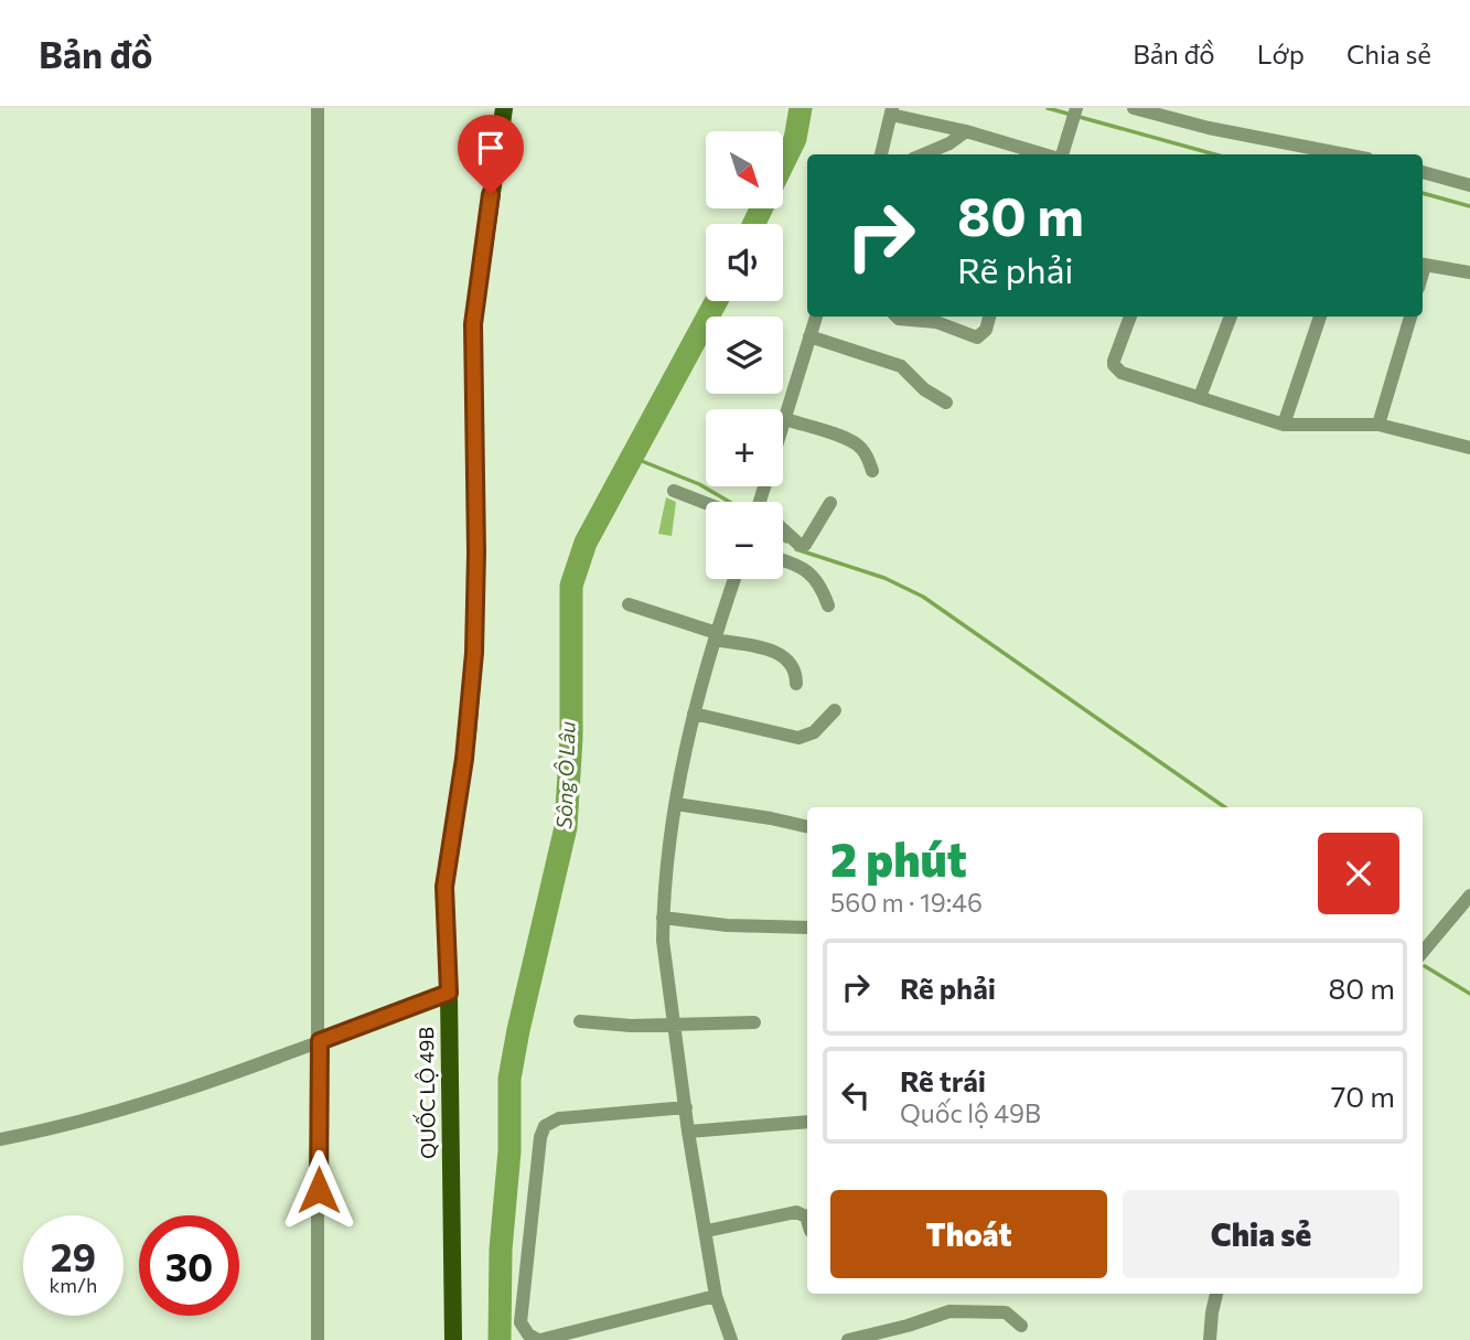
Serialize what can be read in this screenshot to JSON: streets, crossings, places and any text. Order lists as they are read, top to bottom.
{
  "streets": {
    "main road": ["QUỐC LỘ 49B"]
  },
  "water": ["Sông Ô Lâu"],
  "north": "bottom right",
  "page": {
    "header": "Bản đồ",
    "nav": ["Bản đồ", "Lớp", "Chia sẻ"],
    "map_buttons": ["+", "−"],
    "turn": ["80 m", "Rẽ phải"],
    "heading": ["2 phút", "560 m · 19:46"],
    "list": [
      {
        "name": "Rẽ phải",
        "value": "80 m"
      },
      {
        "name": "Rẽ trái",
        "note": "Quốc lộ 49B",
        "value": "70 m"
      }
    ],
    "buttons": ["Thoát", "Chia sẻ"],
    "speed": "29 km/h",
    "limit": "30"
  }
}
